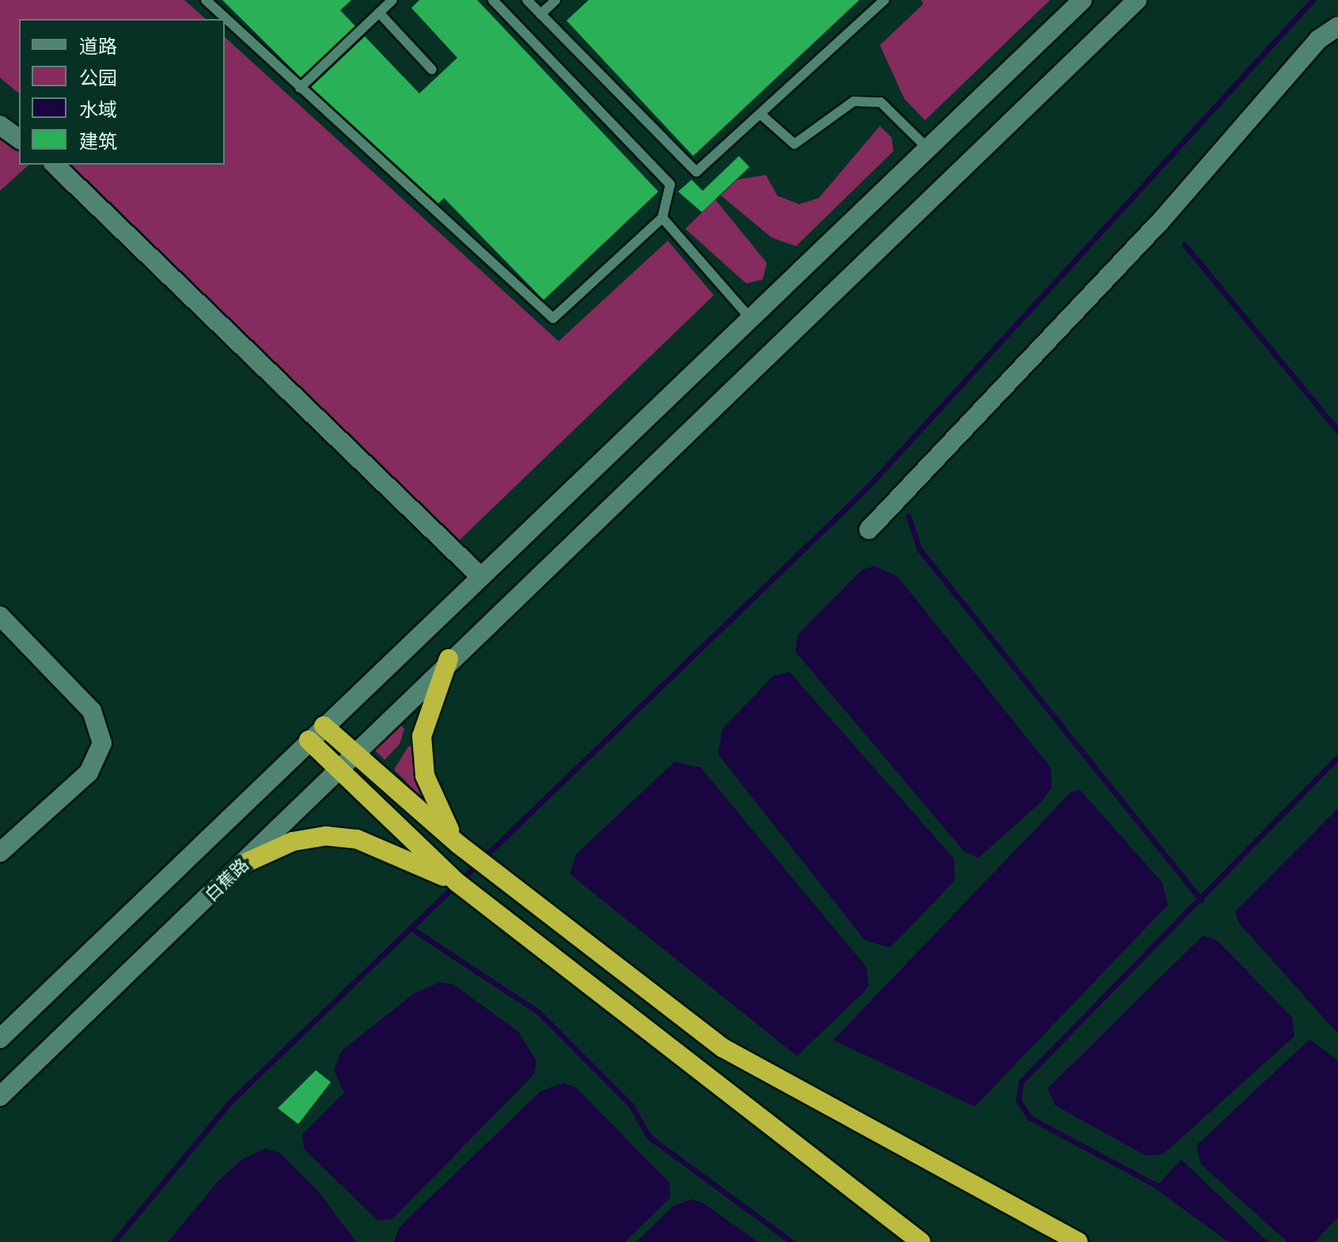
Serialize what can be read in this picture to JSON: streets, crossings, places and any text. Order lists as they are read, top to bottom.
{
  "streets": {
    "main road": ["白蕉路"]
  },
  "legend": [
    "道路",
    "公园",
    "水域",
    "建筑"
  ]
}
